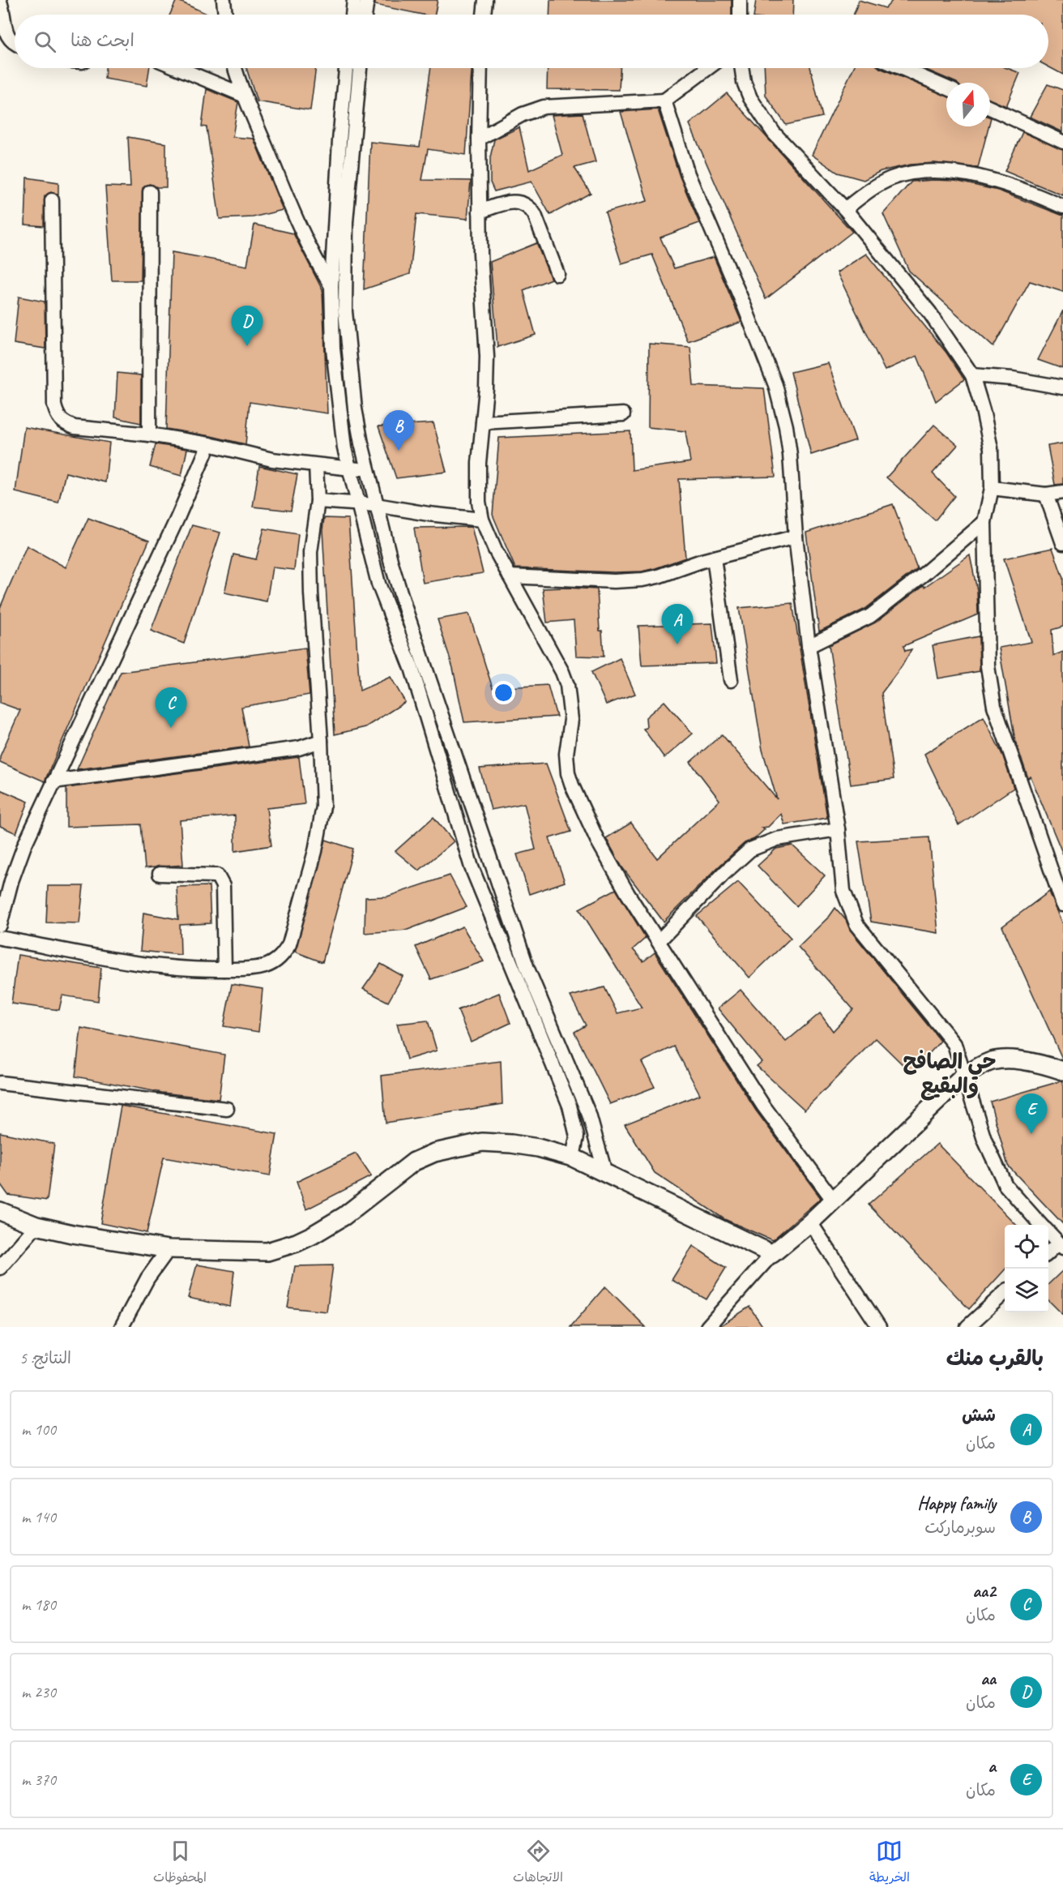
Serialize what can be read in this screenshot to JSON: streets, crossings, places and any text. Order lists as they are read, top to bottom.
{
  "districts": ["حي الصافح والبقيع"],
  "north": "top",
  "page": {
    "search": "ابحث هنا",
    "pins": [
      "D",
      "B",
      "A",
      "C",
      "E"
    ],
    "heading": ["بالقرب منك", "النتائج: 5"],
    "list": [
      {
        "mark": "A",
        "name": "شش",
        "note": "مكان",
        "value": "100 m"
      },
      {
        "mark": "B",
        "name": "Happy family",
        "note": "سوبرماركت",
        "value": "140 m"
      },
      {
        "mark": "C",
        "name": "aa2",
        "note": "مكان",
        "value": "180 m"
      },
      {
        "mark": "D",
        "name": "aa",
        "note": "مكان",
        "value": "230 m"
      },
      {
        "mark": "E",
        "name": "a",
        "note": "مكان",
        "value": "370 m"
      }
    ],
    "nav": ["الخريطة", "الاتجاهات", "المحفوظات"]
  }
}
